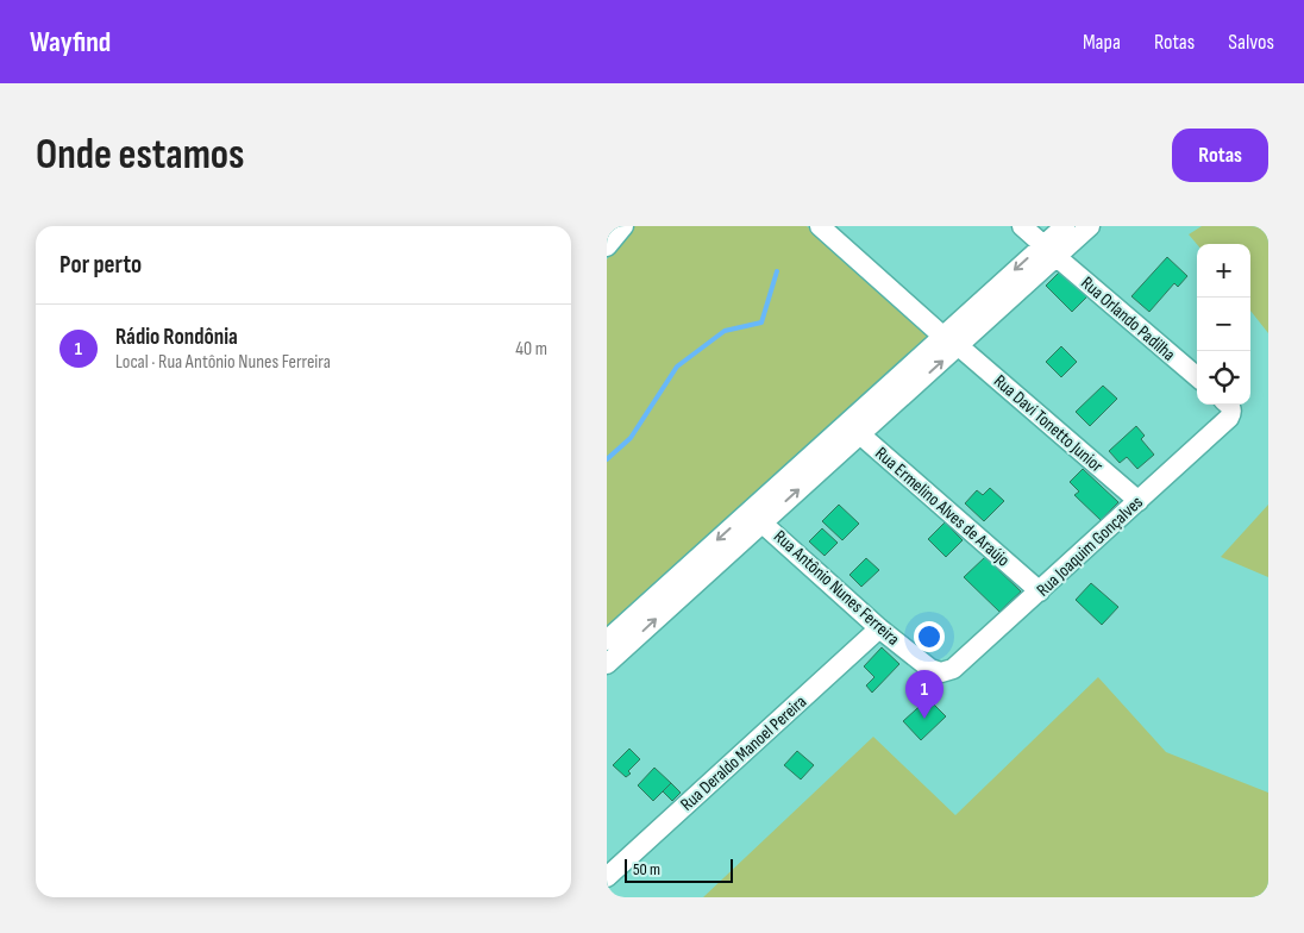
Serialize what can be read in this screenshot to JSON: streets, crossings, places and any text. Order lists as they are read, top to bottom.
{
  "streets": {
    "street": [
      "Rua Orlando Padilha",
      "Rua Davi Tonetto Junior",
      "Rua Ermelino Alves de Araújo",
      "Rua Joaquim Gonçalves",
      "Rua Antônio Nunes Ferreira",
      "Rua Deraldo Manoel Pereira"
    ]
  },
  "crossings": [
    ["Rua Davi Tonetto Junior", "Rua Joaquim Gonçalves"],
    ["Rua Ermelino Alves de Araújo", "Rua Joaquim Gonçalves"],
    ["Rua Joaquim Gonçalves", "Rua Antônio Nunes Ferreira"],
    ["Rua Antônio Nunes Ferreira", "Rua Deraldo Manoel Pereira"]
  ],
  "scale_bar": "50 m",
  "page": {
    "header": "Wayfind",
    "nav": ["Mapa", "Rotas", "Salvos"],
    "buttons": "Rotas",
    "title": "Onde estamos",
    "heading": "Por perto",
    "map_buttons": ["+", "−"],
    "list": [
      {
        "mark": "1",
        "name": "Rádio Rondônia",
        "note": "Local · Rua Antônio Nunes Ferreira",
        "value": "40 m"
      }
    ],
    "pins": "1",
    "scale": "50 m"
  }
}
